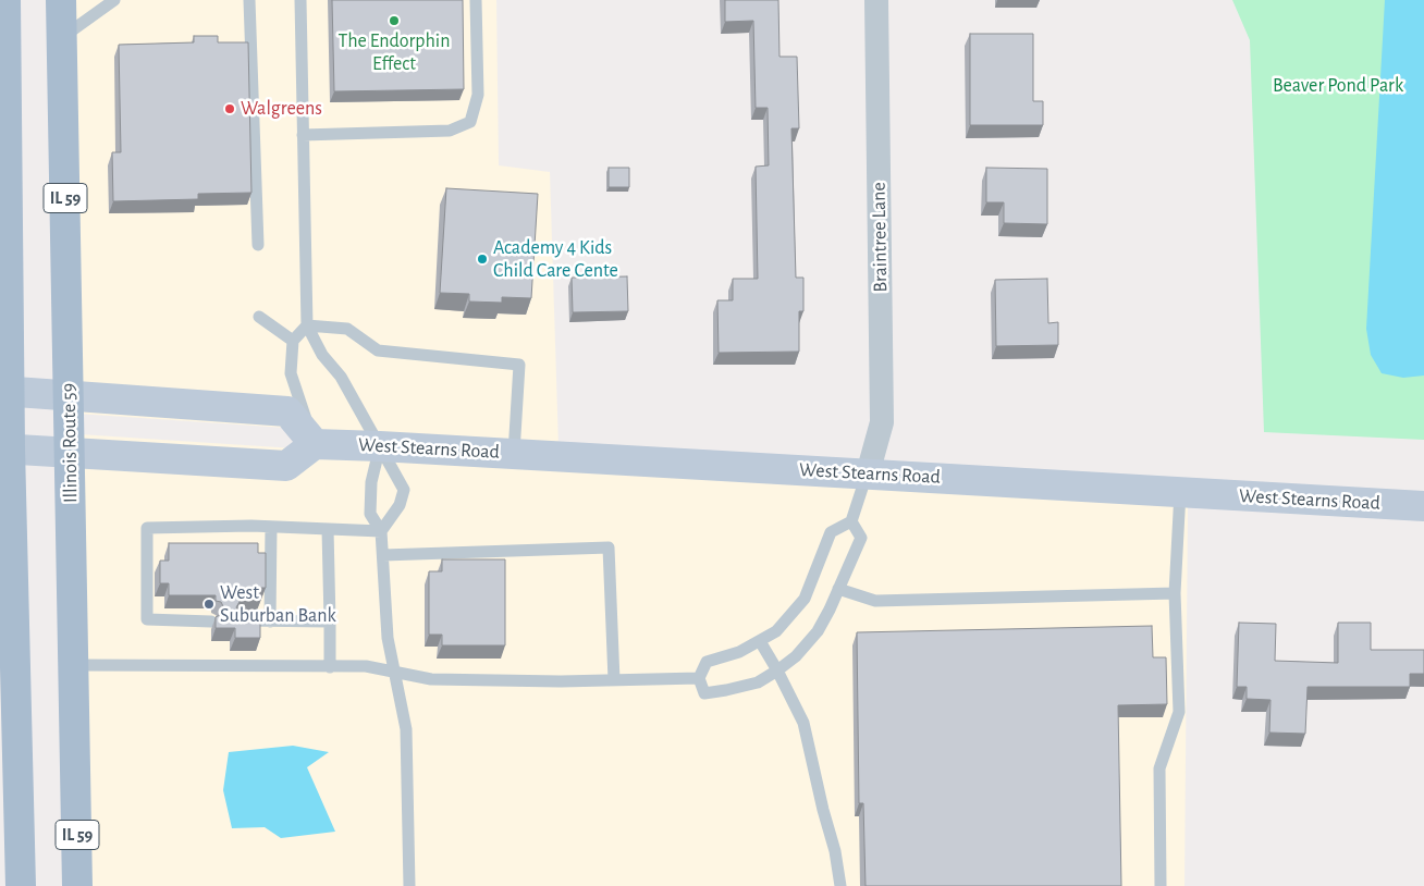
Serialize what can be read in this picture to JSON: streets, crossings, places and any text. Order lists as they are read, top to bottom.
{
  "streets": {
    "main road": ["IL 59", "Illinois Route 59", "West Stearns Road"],
    "street": ["Braintree Lane"]
  },
  "crossings": [
    ["Braintree Lane", "West Stearns Road"]
  ],
  "parks": ["Beaver Pond Park"],
  "places": [
    "The Endorphin Effect",
    "Walgreens",
    "Academy 4 Kids Child Care Cente",
    "West Suburban Bank"
  ]
}
